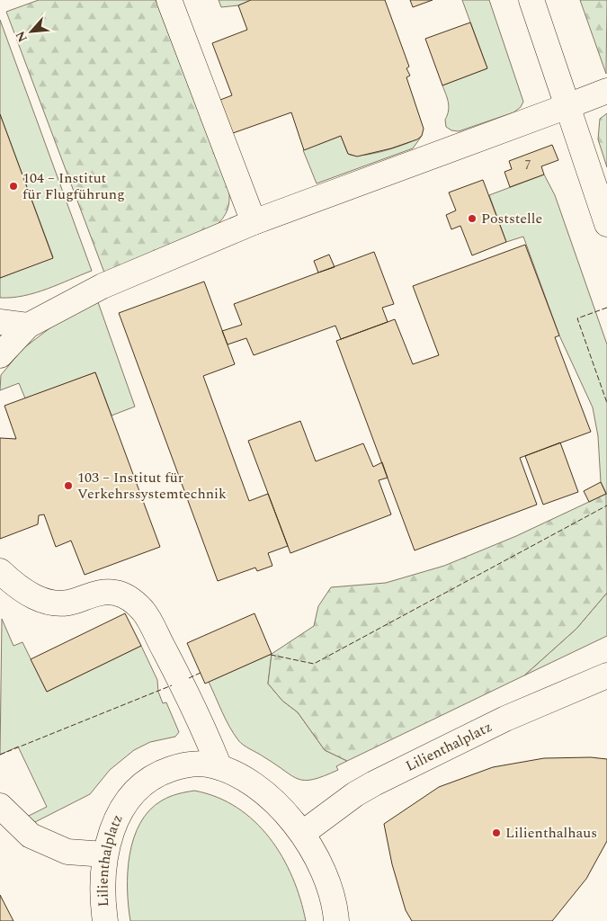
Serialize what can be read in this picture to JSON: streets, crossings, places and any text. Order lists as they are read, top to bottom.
{
  "streets": {
    "street": ["Lilienthalplatz"]
  },
  "places": [
    "104 – Institut für Flugführung",
    "Poststelle",
    "103 – Institut für Verkehrssystemtechnik",
    "Lilienthalhaus"
  ],
  "house_numbers": ["7"],
  "north": "bottom left"
}
